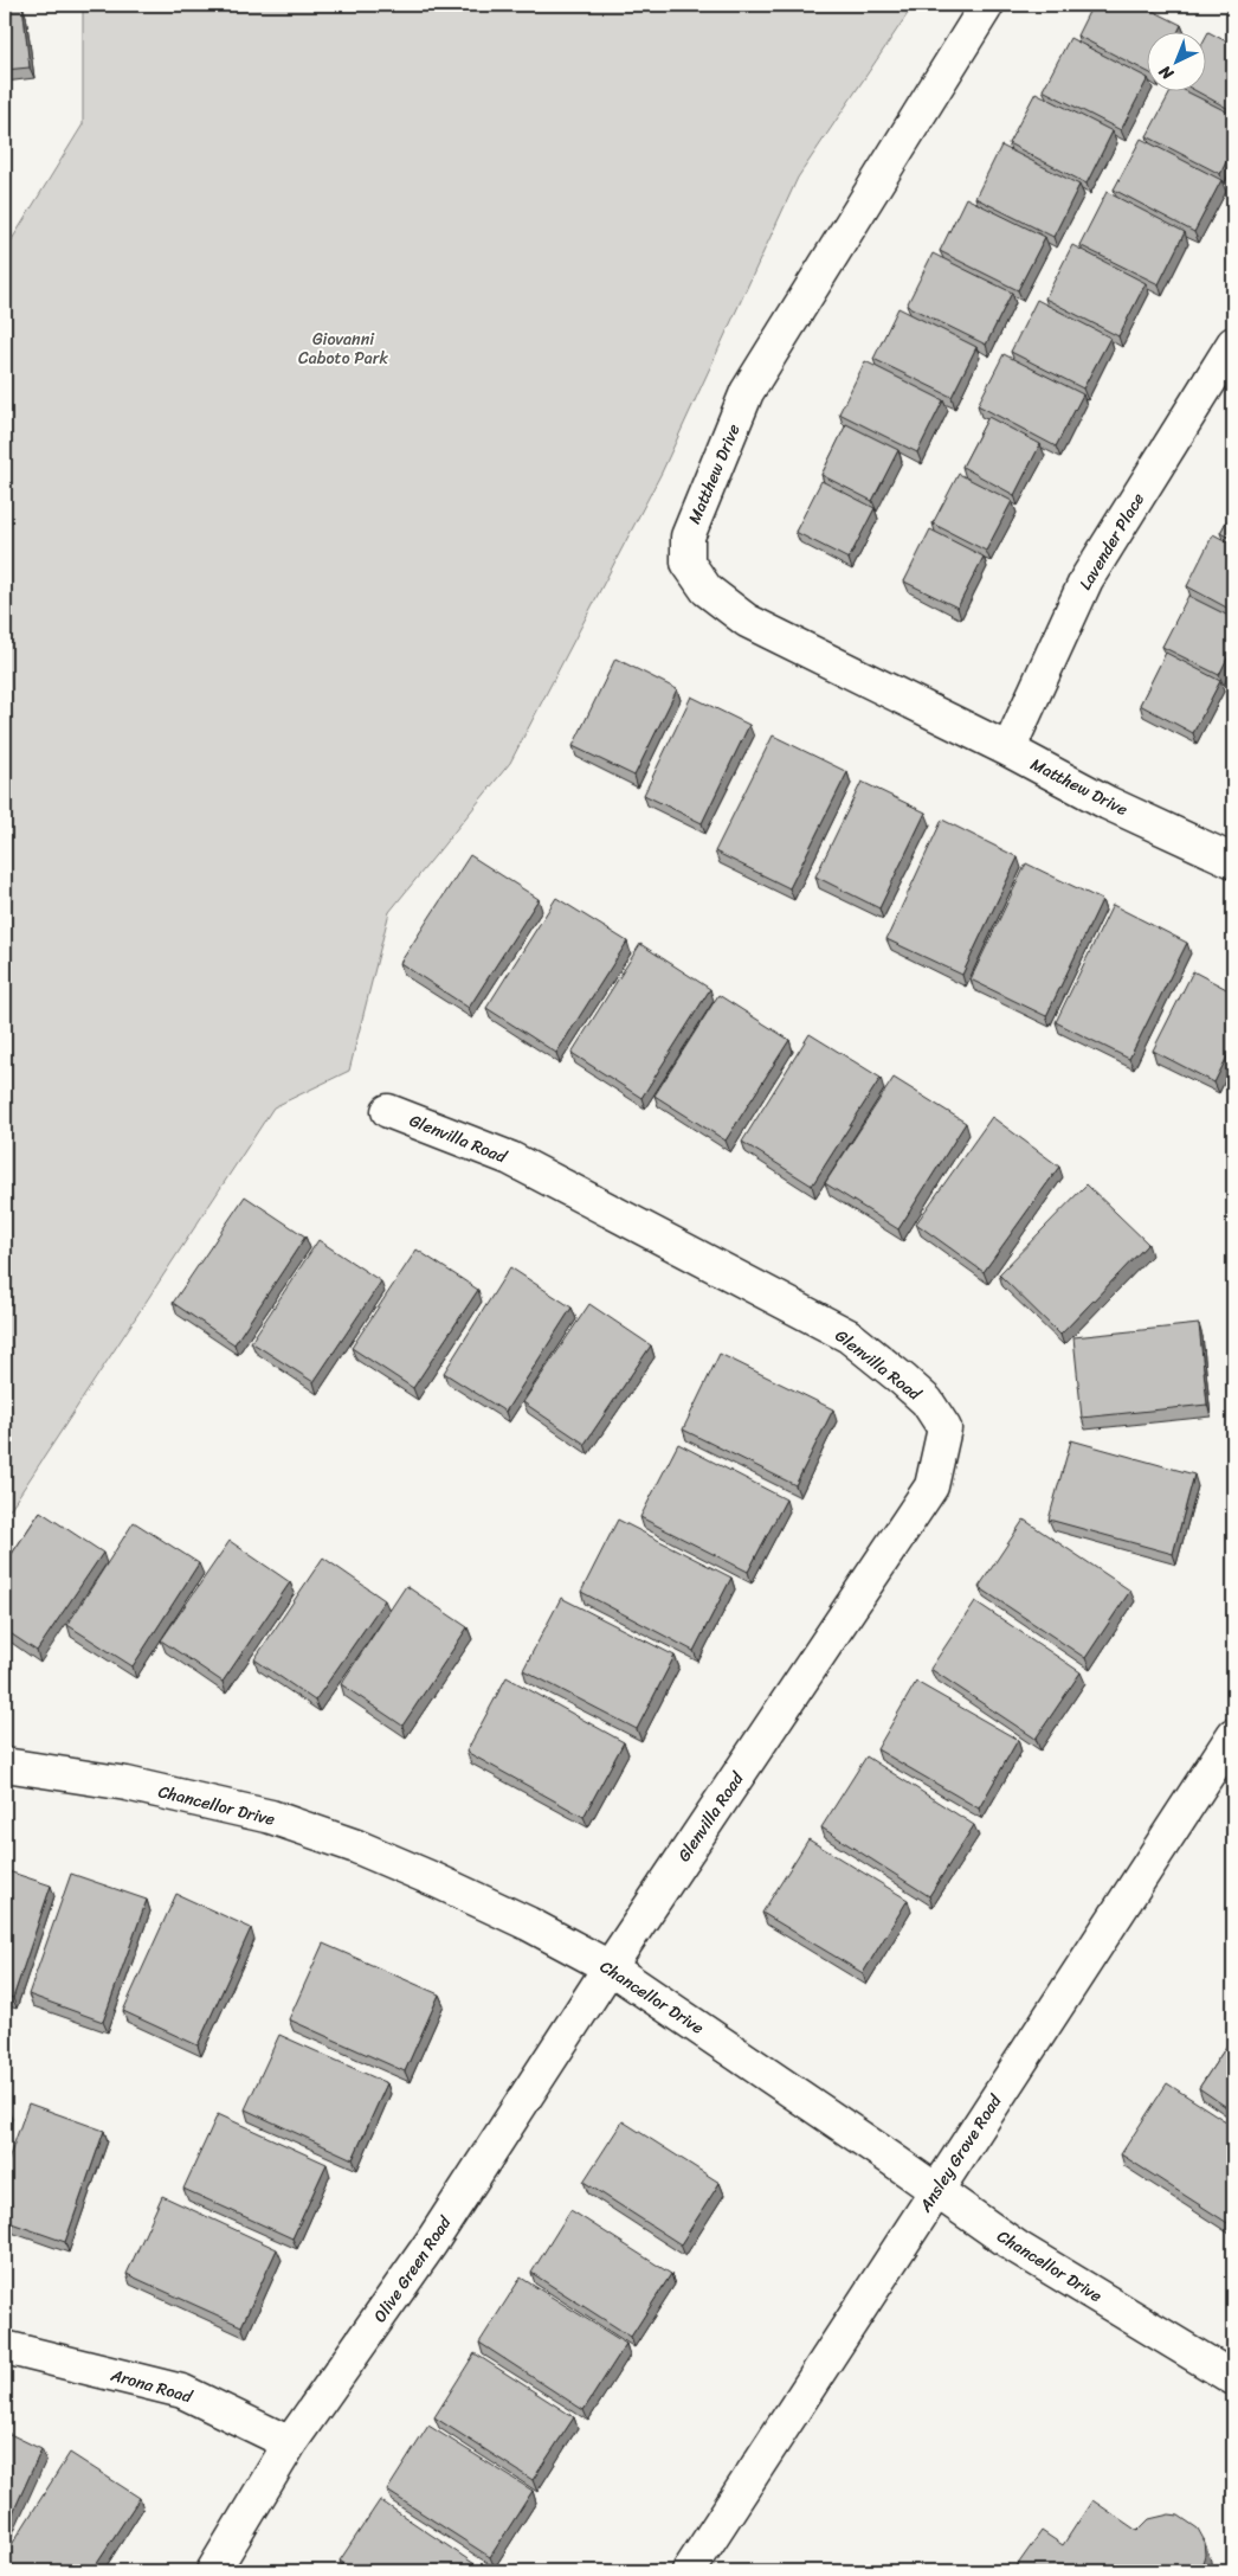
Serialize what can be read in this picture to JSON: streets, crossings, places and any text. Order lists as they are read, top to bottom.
{
  "streets": {
    "street": [
      "Matthew Drive",
      "Lavender Place",
      "Glenvilla Road",
      "Chancellor Drive",
      "Ansley Grove Road",
      "Olive Green Road",
      "Arona Road"
    ]
  },
  "crossings": [
    ["Matthew Drive", "Lavender Place"],
    ["Glenvilla Road", "Chancellor Drive"],
    ["Glenvilla Road", "Olive Green Road"],
    ["Chancellor Drive", "Ansley Grove Road"],
    ["Chancellor Drive", "Olive Green Road"],
    ["Olive Green Road", "Arona Road"]
  ],
  "parks": ["Giovanni Caboto Park"],
  "north": "bottom left"
}
